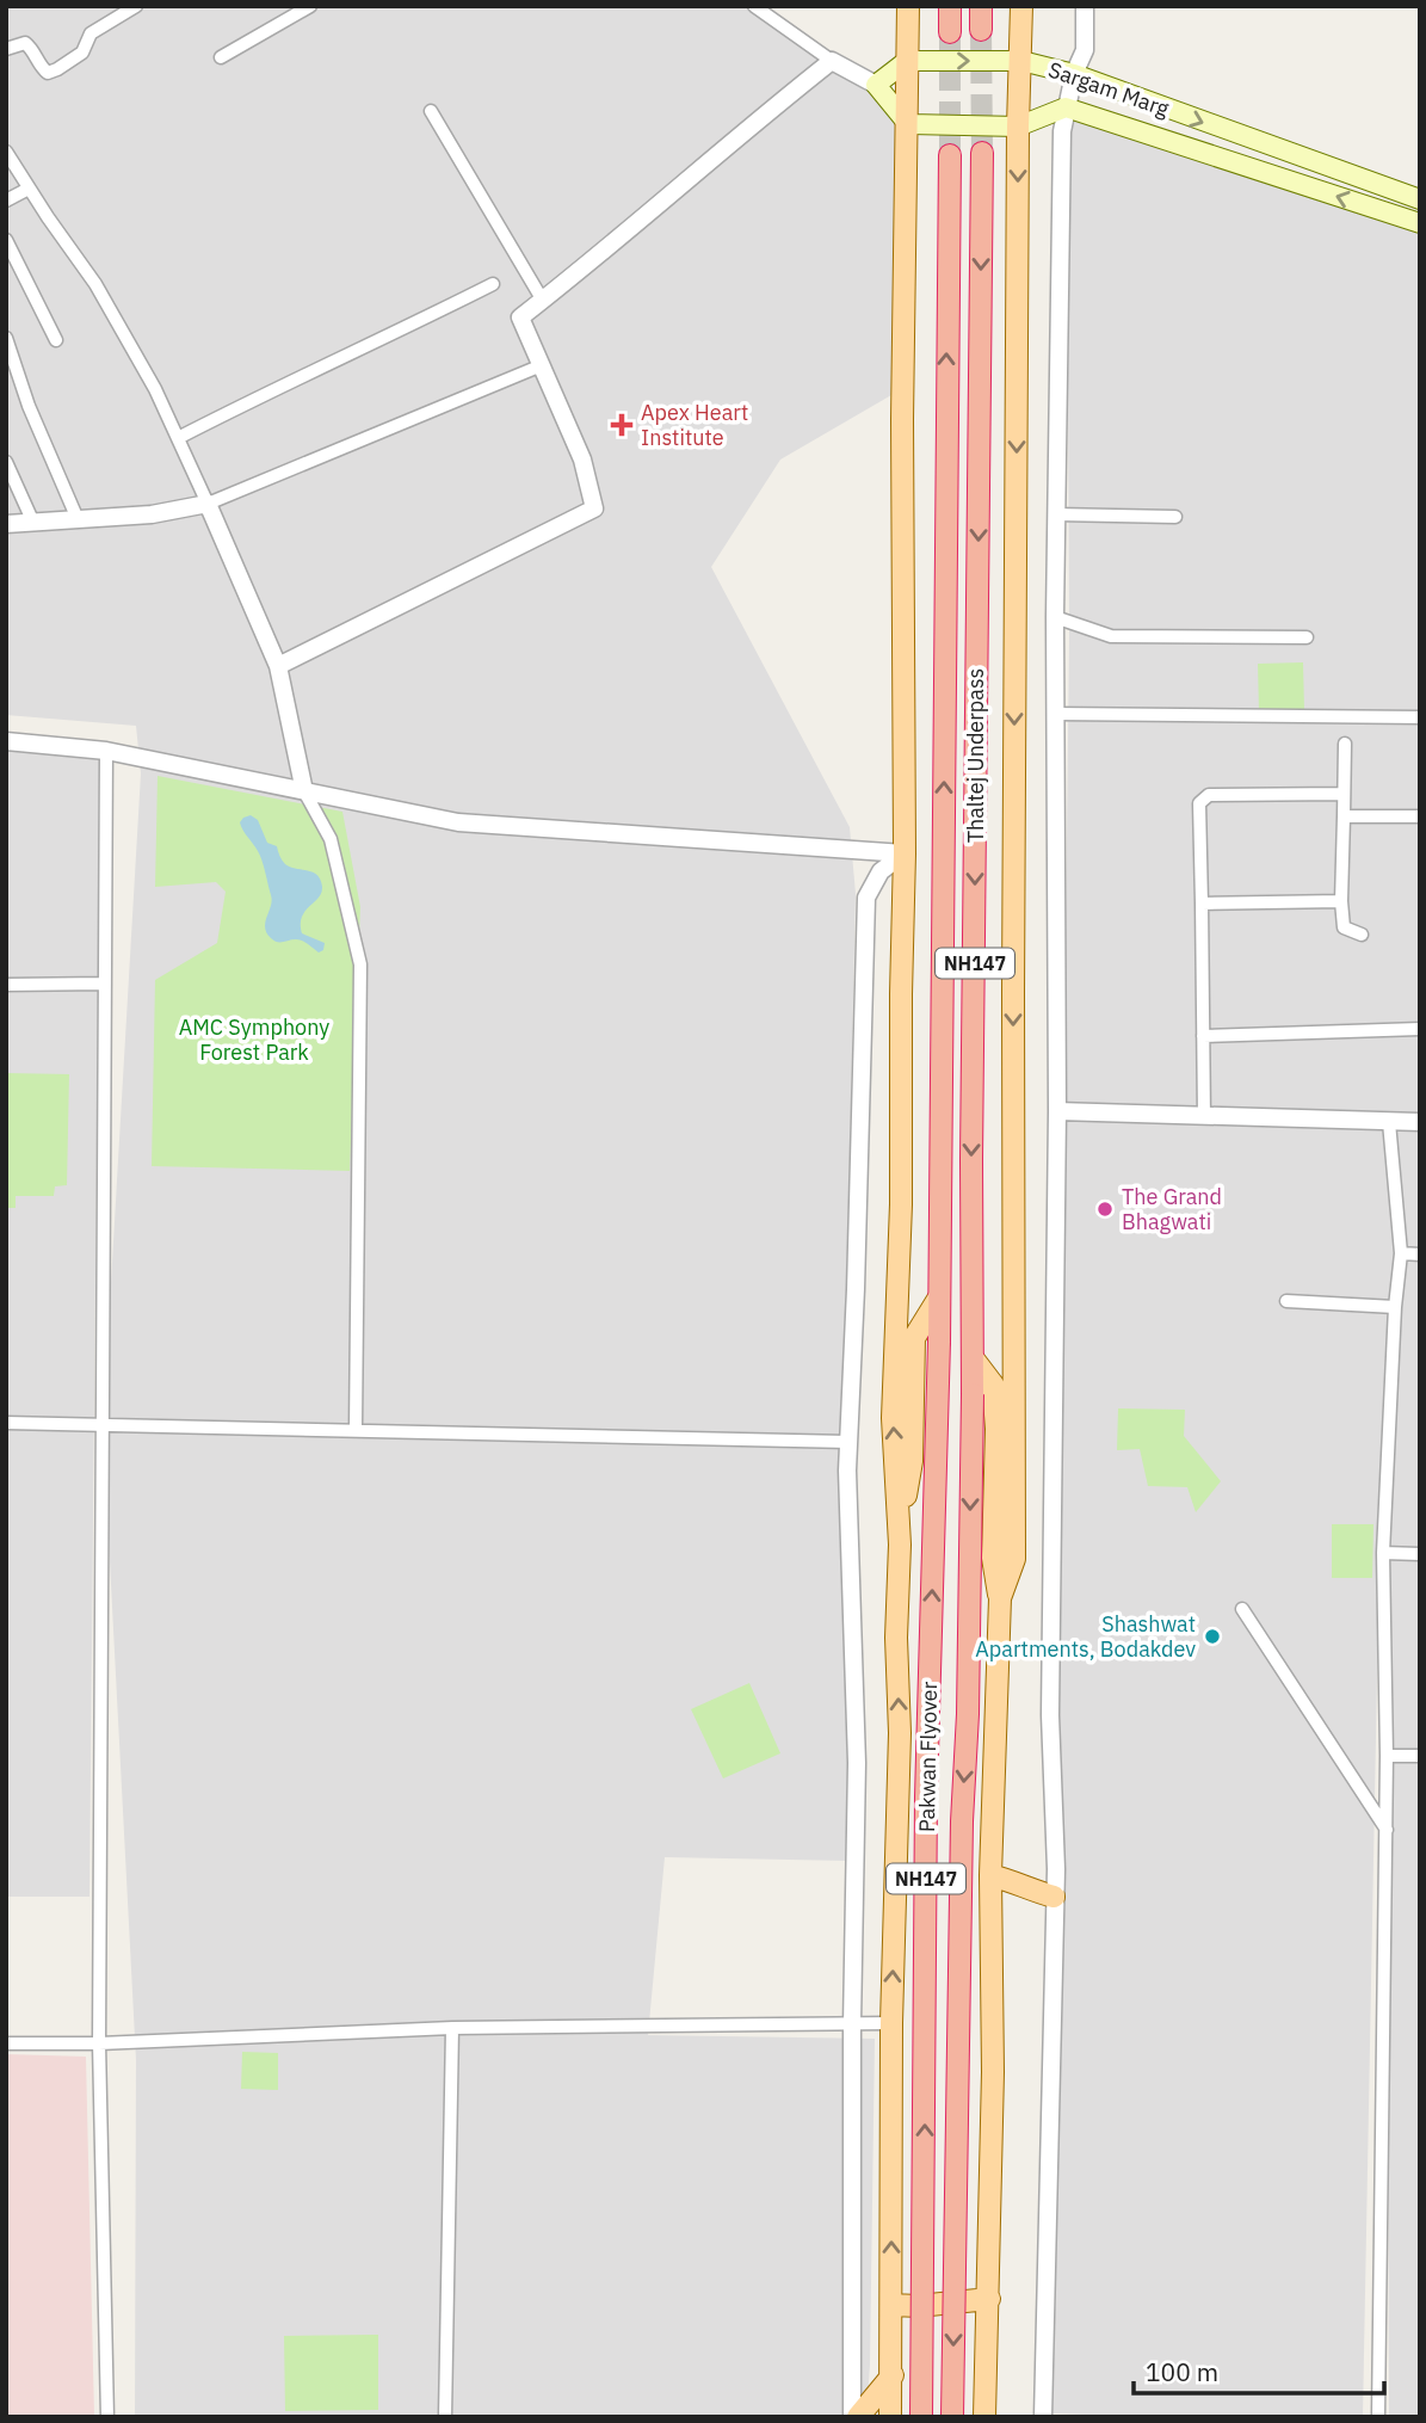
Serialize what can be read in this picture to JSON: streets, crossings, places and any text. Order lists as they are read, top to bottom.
{
  "streets": {
    "highway": ["Thaltej Underpass", "NH147", "Pakwan Flyover"],
    "main road": ["Sargam Marg"]
  },
  "crossings": [
    ["Thaltej Underpass", "Pakwan Flyover"]
  ],
  "parks": ["AMC Symphony Forest Park"],
  "places": {
    "health": ["Apex Heart Institute"],
    "other": ["The Grand Bhagwati", "Shashwat Apartments, Bodakdev"]
  },
  "scale_bar": "100 m"
}
